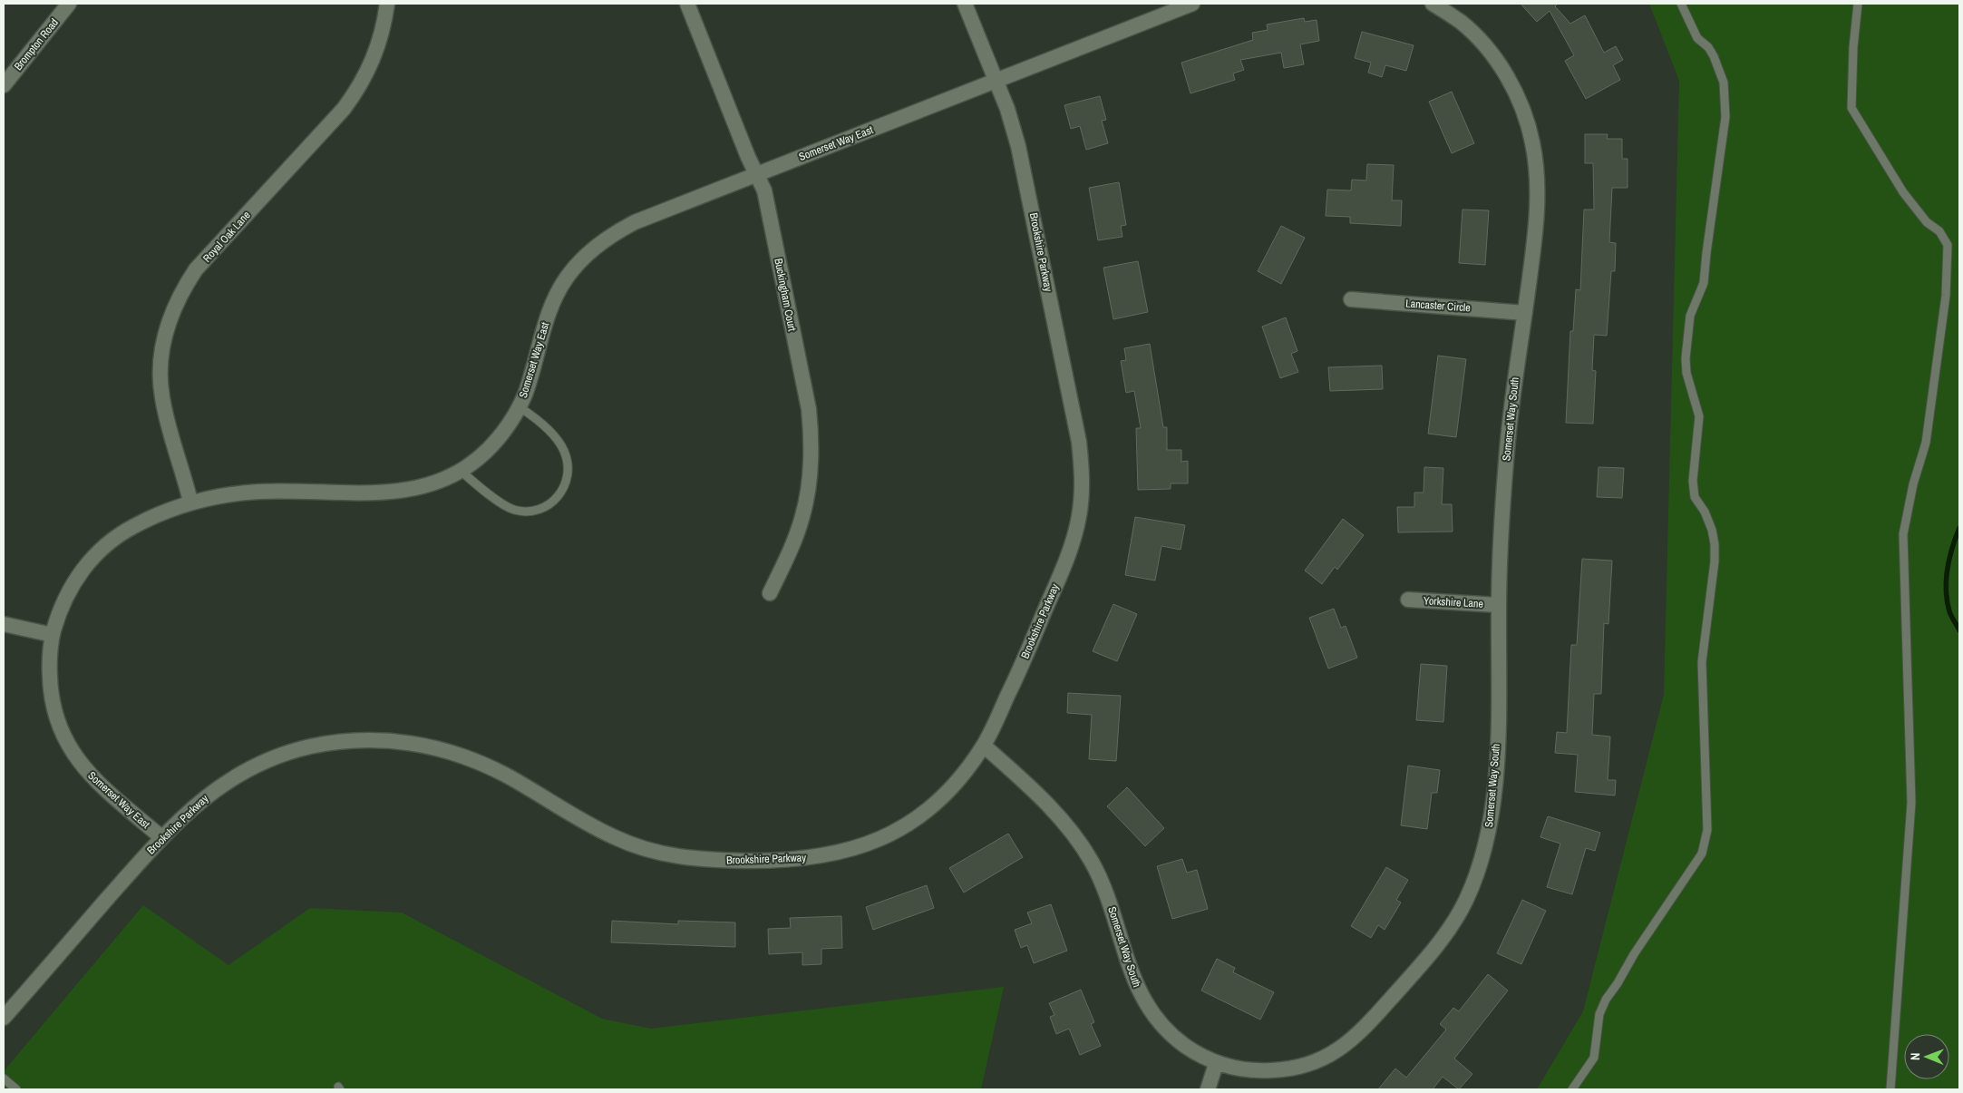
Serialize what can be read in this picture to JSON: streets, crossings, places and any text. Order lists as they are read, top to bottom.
{
  "streets": {
    "street": [
      "Brompton Road",
      "Somerset Way East",
      "Royal Oak Lane",
      "Brookshire Parkway",
      "Buckingham Court",
      "Lancaster Circle",
      "Somerset Way South",
      "Yorkshire Lane"
    ]
  },
  "crossings": [
    ["Somerset Way East", "Royal Oak Lane"],
    ["Somerset Way East", "Brookshire Parkway"],
    ["Somerset Way East", "Buckingham Court"],
    ["Brookshire Parkway", "Somerset Way South"],
    ["Lancaster Circle", "Somerset Way South"],
    ["Somerset Way South", "Yorkshire Lane"]
  ],
  "north": "left"
}
